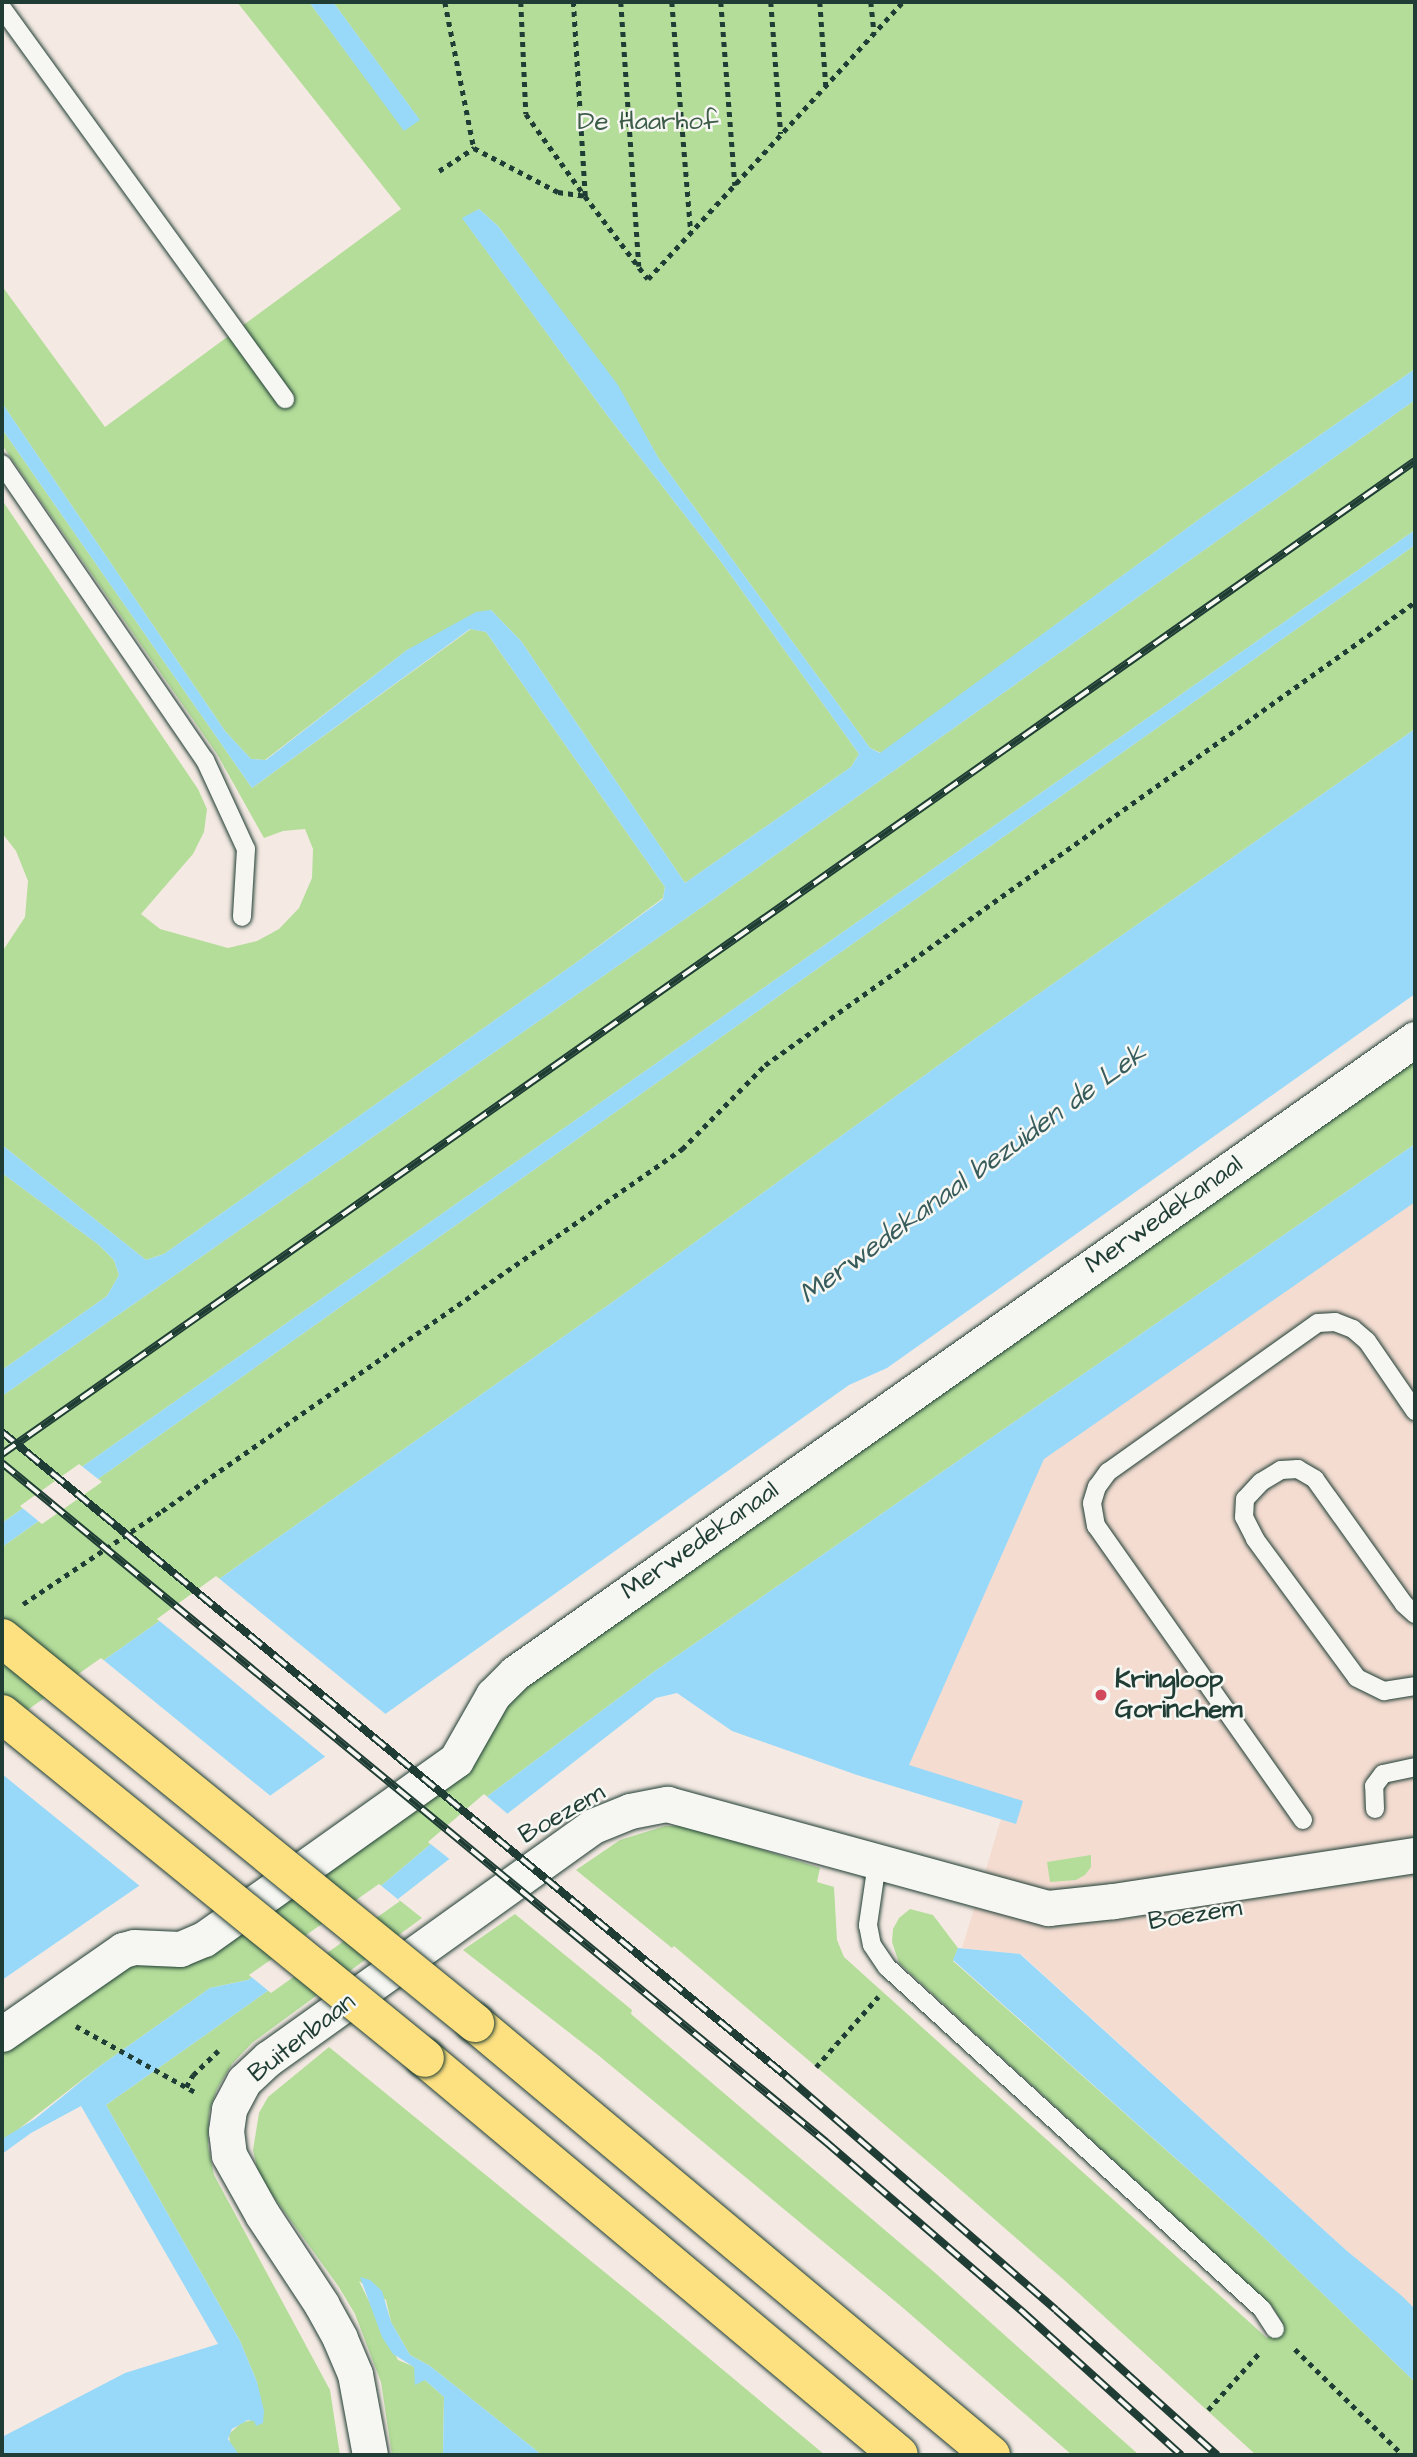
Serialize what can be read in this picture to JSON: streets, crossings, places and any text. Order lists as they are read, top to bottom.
{
  "streets": {
    "street": ["Merwedekanaal", "Boezem", "Buitenbaan"]
  },
  "crossings": [
    ["Boezem", "Buitenbaan"]
  ],
  "water": ["Merwedekanaal bezuiden de Lek"],
  "parks": ["De Haarhof"],
  "places": ["Kringloop Gorinchem"]
}
